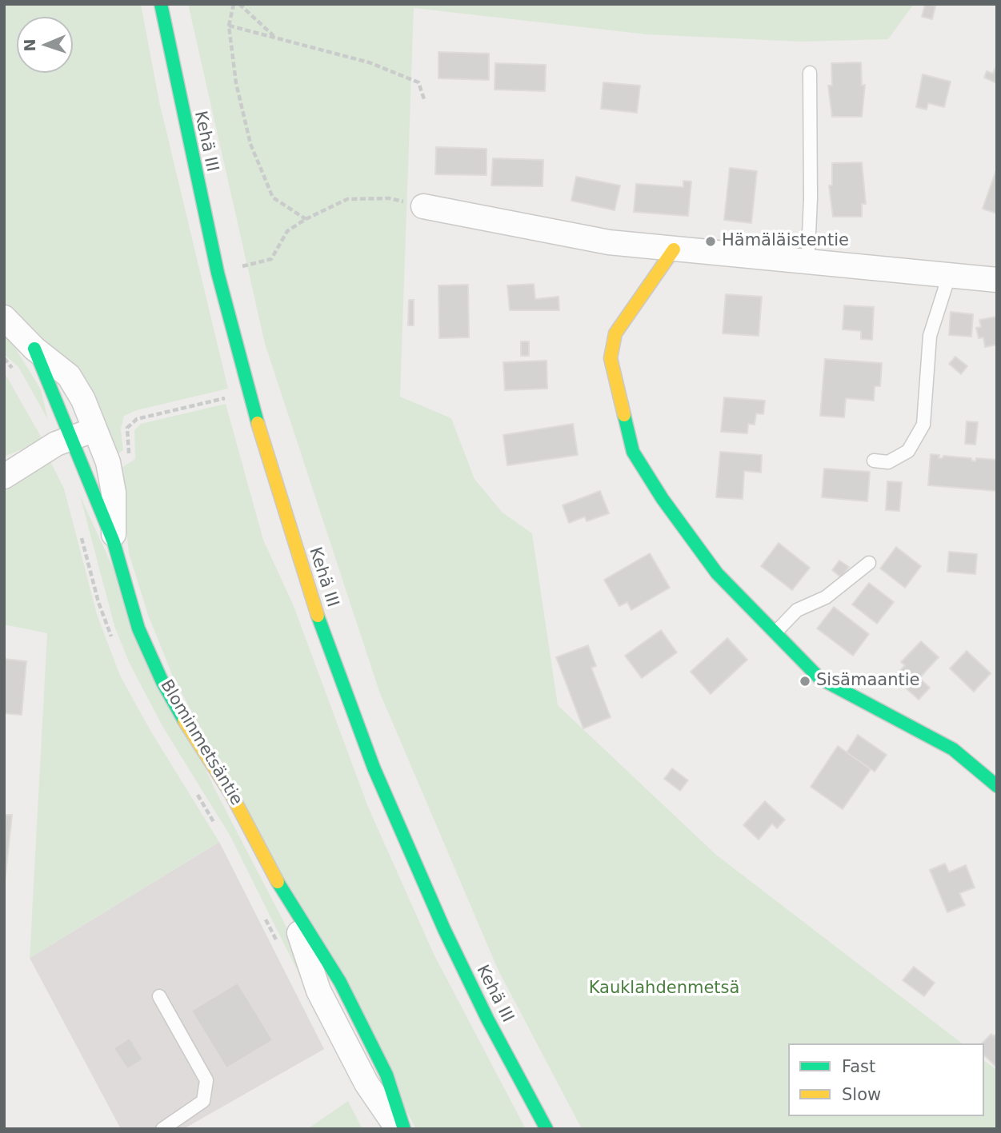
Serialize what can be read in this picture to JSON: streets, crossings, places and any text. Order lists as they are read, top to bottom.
{
  "streets": {
    "main road": ["Kehä III", "Blominmetsäntie"]
  },
  "parks": ["Kauklahdenmetsä"],
  "places": ["Hämäläistentie", "Sisämaantie"],
  "legend": ["Fast", "Slow"],
  "north": "left"
}
